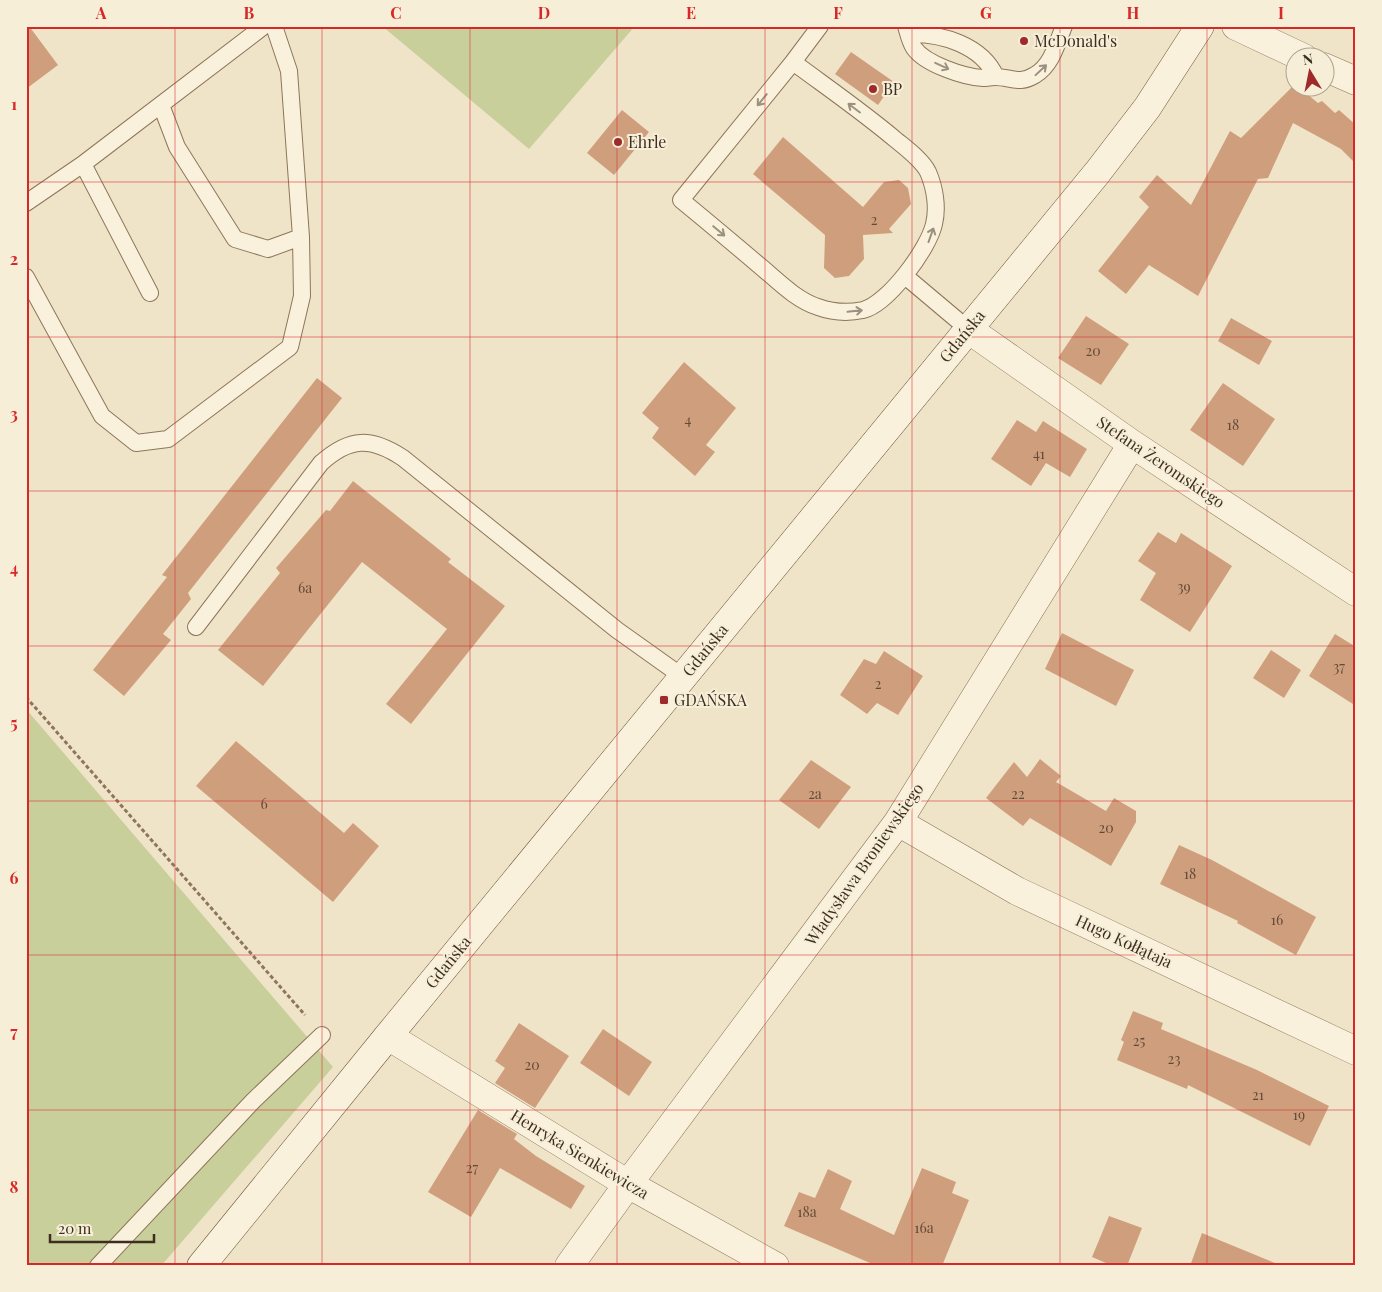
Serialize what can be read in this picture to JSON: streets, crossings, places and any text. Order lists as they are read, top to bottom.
{
  "streets": {
    "street": [
      "Gdańska",
      "Stefana Żeromskiego",
      "Władysława Broniewskiego",
      "Hugo Kołłątaja",
      "Henryka Sienkiewicza"
    ]
  },
  "crossings": [
    ["Gdańska", "Stefana Żeromskiego"],
    ["Gdańska", "Henryka Sienkiewicza"],
    ["Stefana Żeromskiego", "Władysława Broniewskiego"],
    ["Władysława Broniewskiego", "Hugo Kołłątaja"],
    ["Władysława Broniewskiego", "Henryka Sienkiewicza"]
  ],
  "places": {
    "other": ["McDonald's", "BP", "Ehrle"],
    "transit": ["GDAŃSKA"]
  },
  "house_numbers": [
    "2",
    "20",
    "4",
    "18",
    "41",
    "39",
    "6a",
    "37",
    "2",
    "2a",
    "22",
    "6",
    "20",
    "18",
    "16",
    "25",
    "23",
    "20",
    "21",
    "19",
    "27",
    "18a",
    "16a"
  ],
  "scale_bar": "20 m",
  "north": "top",
  "grid": {
    "columns": [
      "A",
      "B",
      "C",
      "D",
      "E",
      "F",
      "G",
      "H",
      "I"
    ],
    "rows": [
      "1",
      "2",
      "3",
      "4",
      "5",
      "6",
      "7",
      "8"
    ]
  }
}
